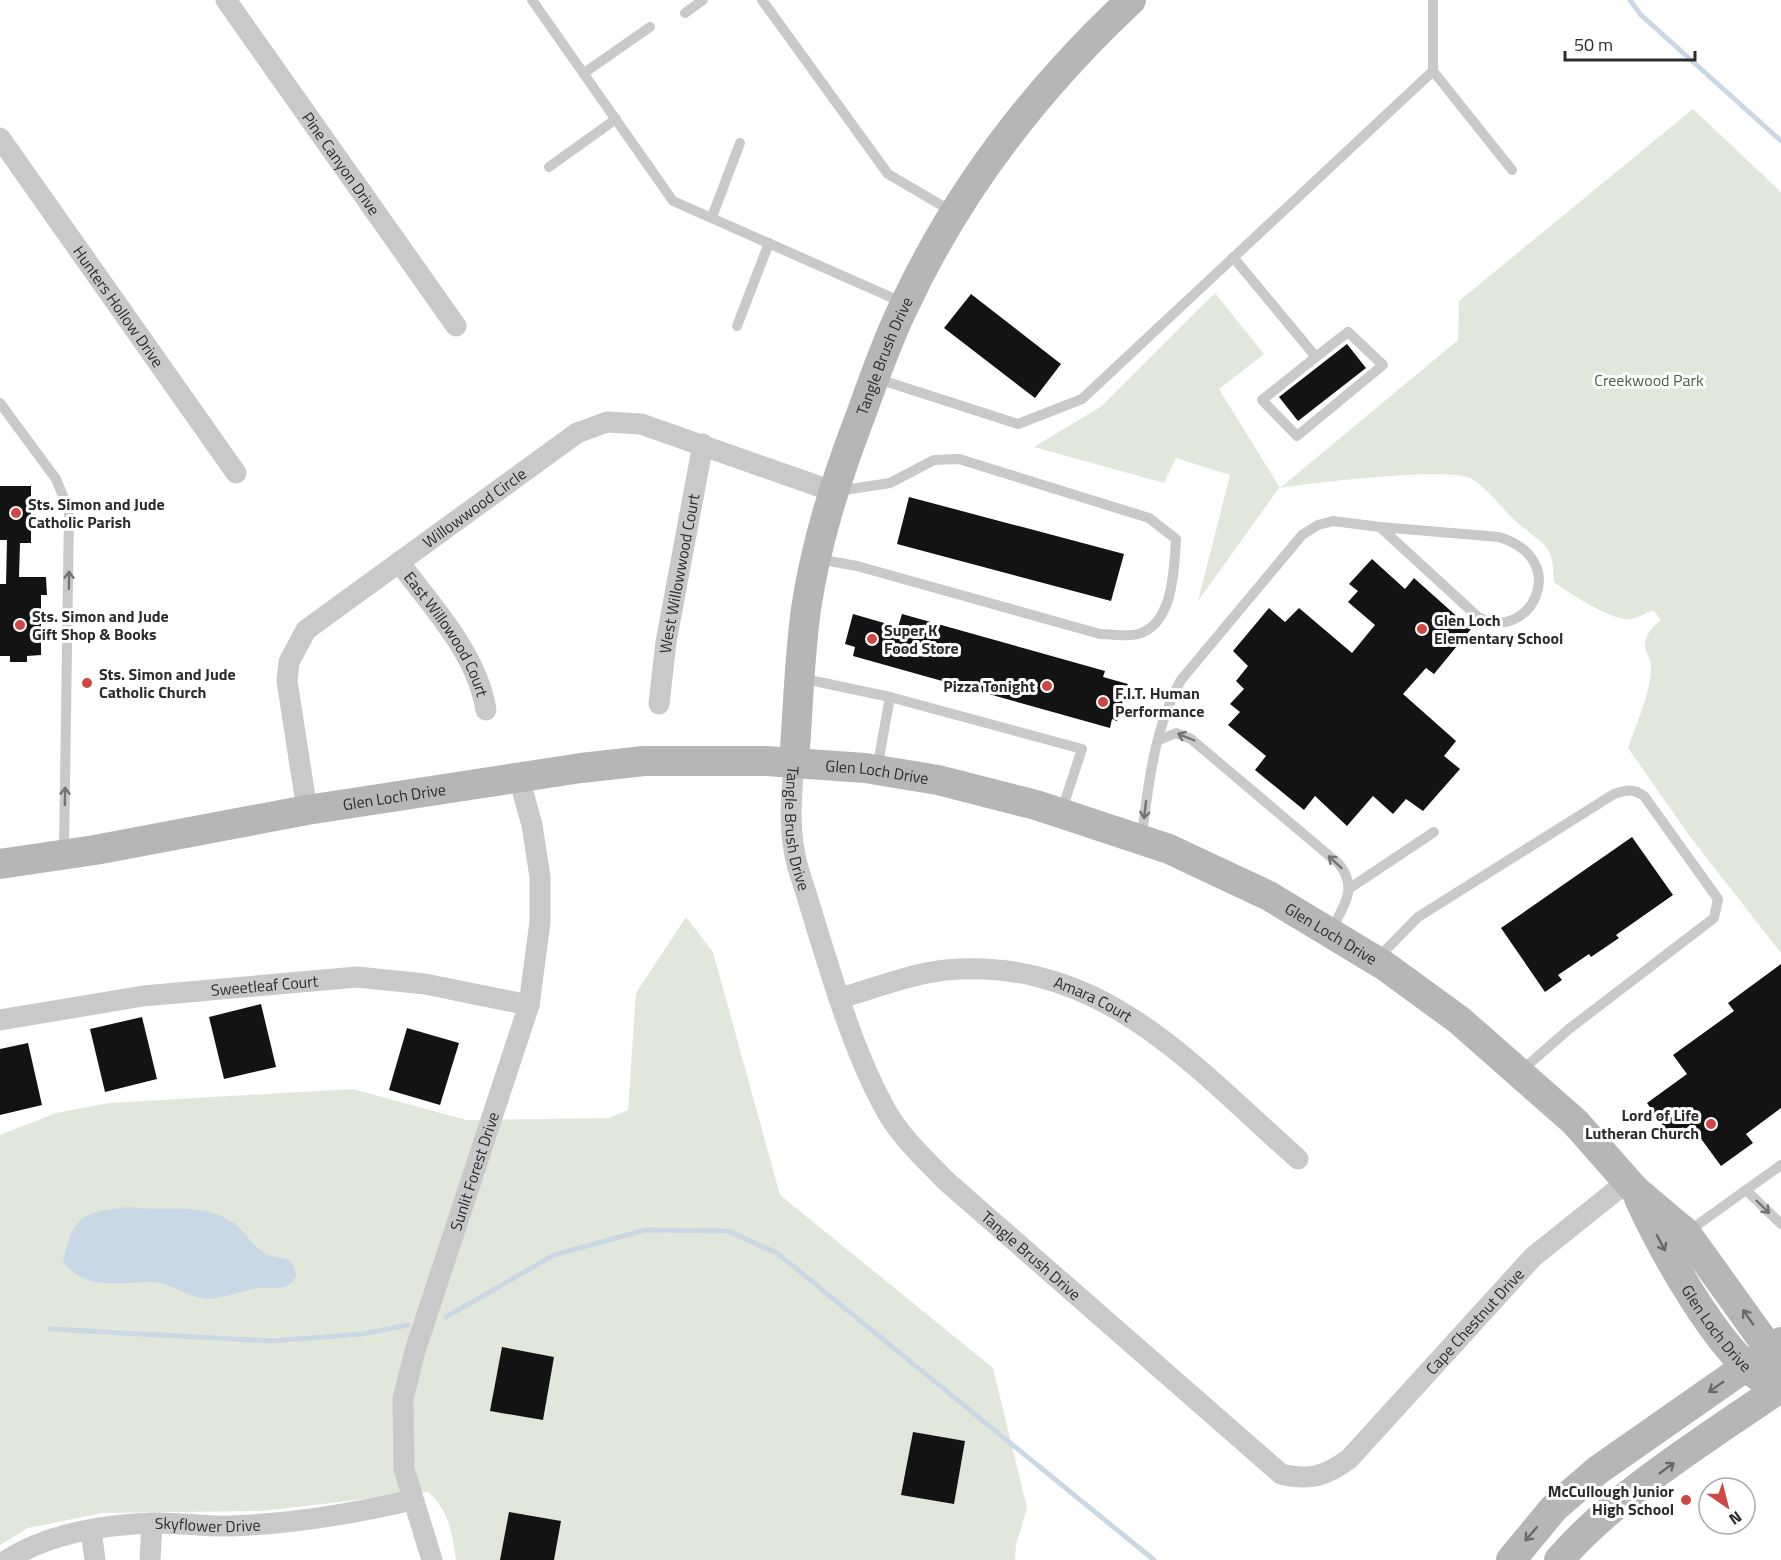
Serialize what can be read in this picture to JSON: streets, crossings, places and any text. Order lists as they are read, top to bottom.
{
  "streets": {
    "street": [
      "Pine Canyon Drive",
      "Hunters Hollow Drive",
      "Tangle Brush Drive",
      "Willowwood Circle",
      "West Willowwood Court",
      "East Willowood Court",
      "Glen Loch Drive",
      "Sweetleaf Court",
      "Amara Court",
      "Sunlit Forest Drive",
      "Cape Chestnut Drive",
      "Skyflower Drive"
    ]
  },
  "crossings": [
    ["Tangle Brush Drive", "Willowwood Circle"],
    ["Tangle Brush Drive", "Glen Loch Drive"],
    ["Tangle Brush Drive", "Amara Court"],
    ["Tangle Brush Drive", "Cape Chestnut Drive"],
    ["Willowwood Circle", "West Willowwood Court"],
    ["Willowwood Circle", "East Willowood Court"],
    ["Willowwood Circle", "Glen Loch Drive"],
    ["Glen Loch Drive", "Sunlit Forest Drive"],
    ["Glen Loch Drive", "Cape Chestnut Drive"],
    ["Sweetleaf Court", "Sunlit Forest Drive"],
    ["Sunlit Forest Drive", "Skyflower Drive"]
  ],
  "parks": ["Creekwood Park"],
  "places": [
    "Sts. Simon and Jude Catholic Parish",
    "Sts. Simon and Jude Gift Shop & Books",
    "Glen Loch Elementary School",
    "Super K Food Store",
    "Sts. Simon and Jude Catholic Church",
    "Pizza Tonight",
    "F.I.T. Human Performance",
    "Lord of Life Lutheran Church",
    "McCullough Junior High School"
  ],
  "scale_bar": "50 m",
  "north": "bottom right"
}
